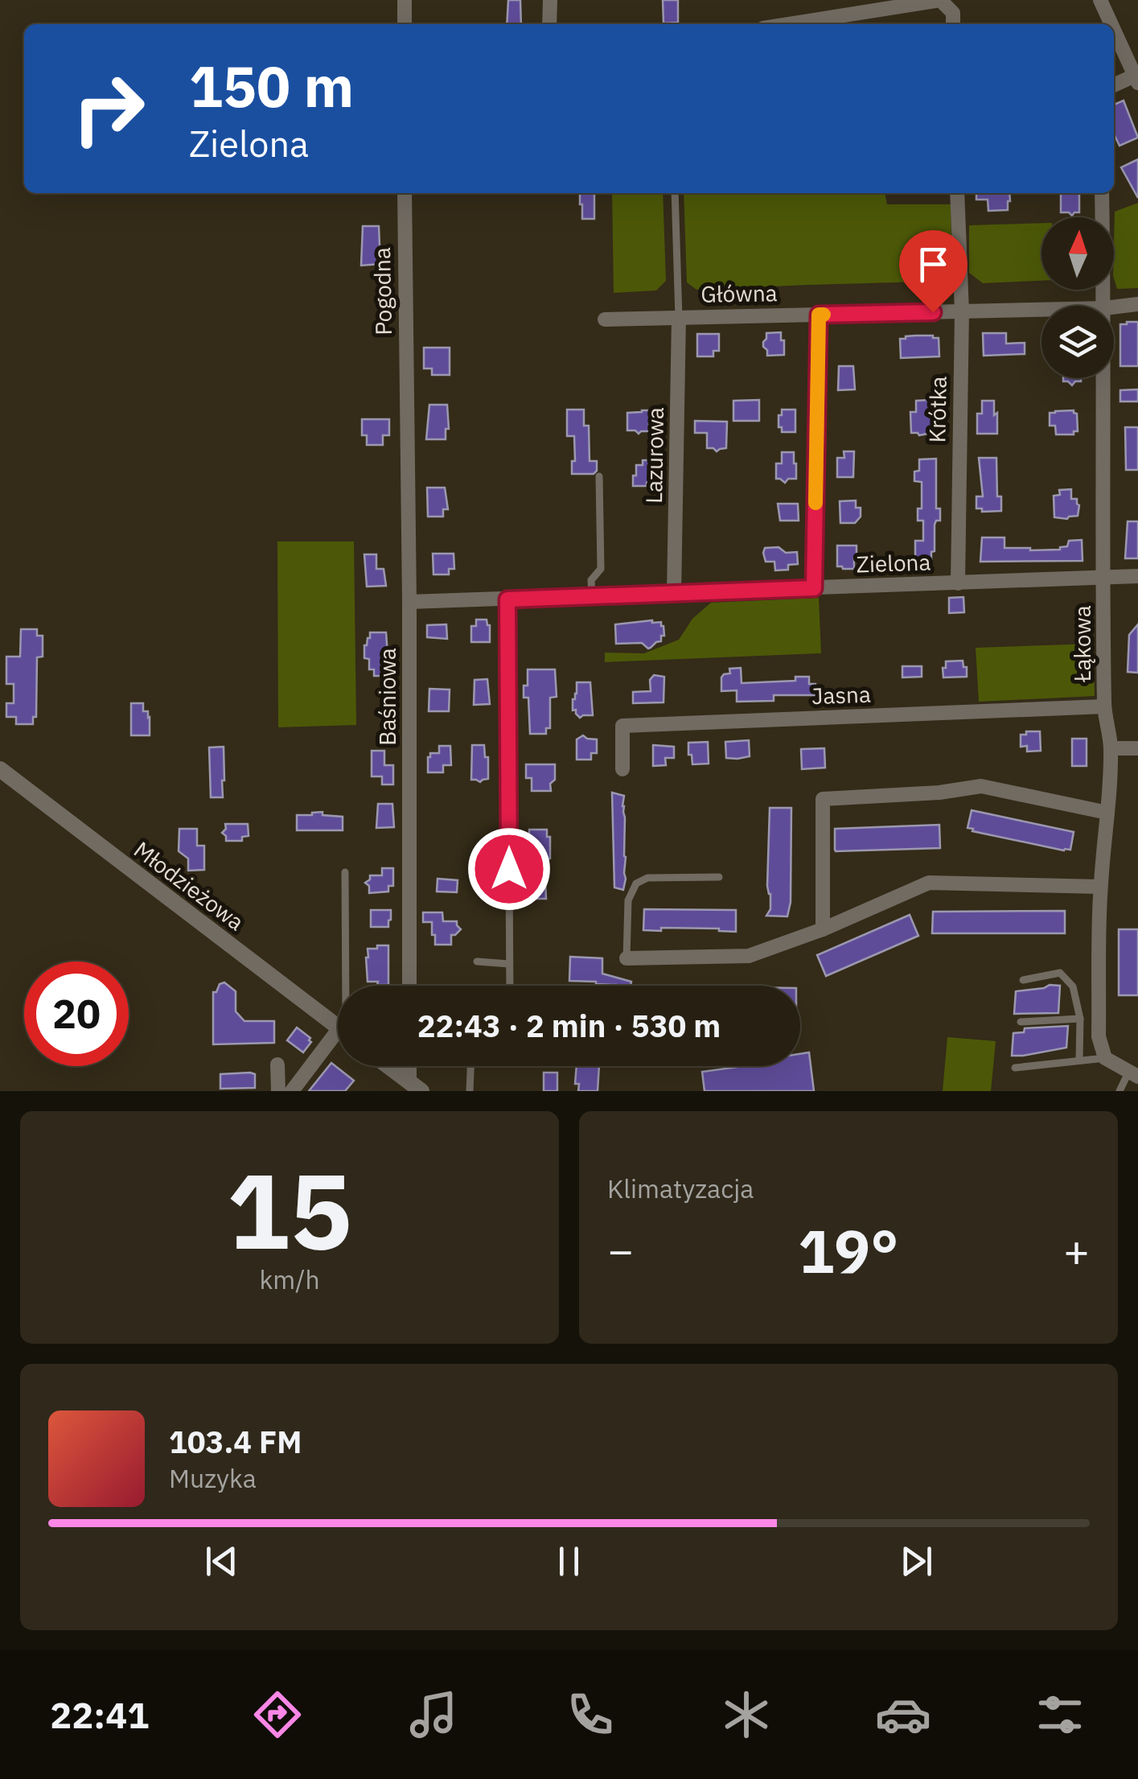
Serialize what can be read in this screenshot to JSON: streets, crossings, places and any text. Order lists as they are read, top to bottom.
{
  "streets": {
    "street": [
      "Pogodna",
      "Główna",
      "Krótka",
      "Lazurowa",
      "Zielona",
      "Łąkowa",
      "Jasna",
      "Baśniowa",
      "Młodzieżowa"
    ]
  },
  "crossings": [
    ["Pogodna", "Baśniowa"],
    ["Główna", "Krótka"],
    ["Główna", "Lazurowa"],
    ["Krótka", "Zielona"],
    ["Lazurowa", "Zielona"],
    ["Zielona", "Łąkowa"],
    ["Zielona", "Baśniowa"],
    ["Łąkowa", "Jasna"]
  ],
  "north": "top",
  "page": {
    "turn": ["150 m", "Zielona"],
    "limit": "20",
    "trip": "22:43 · 2 min · 530 m",
    "tile": [
      ["15", "km/h"],
      "Klimatyzacja"
    ],
    "heat": ["−", "19°", "+"],
    "song": ["103.4 FM", "Muzyka"],
    "tabs": "22:41"
  }
}
